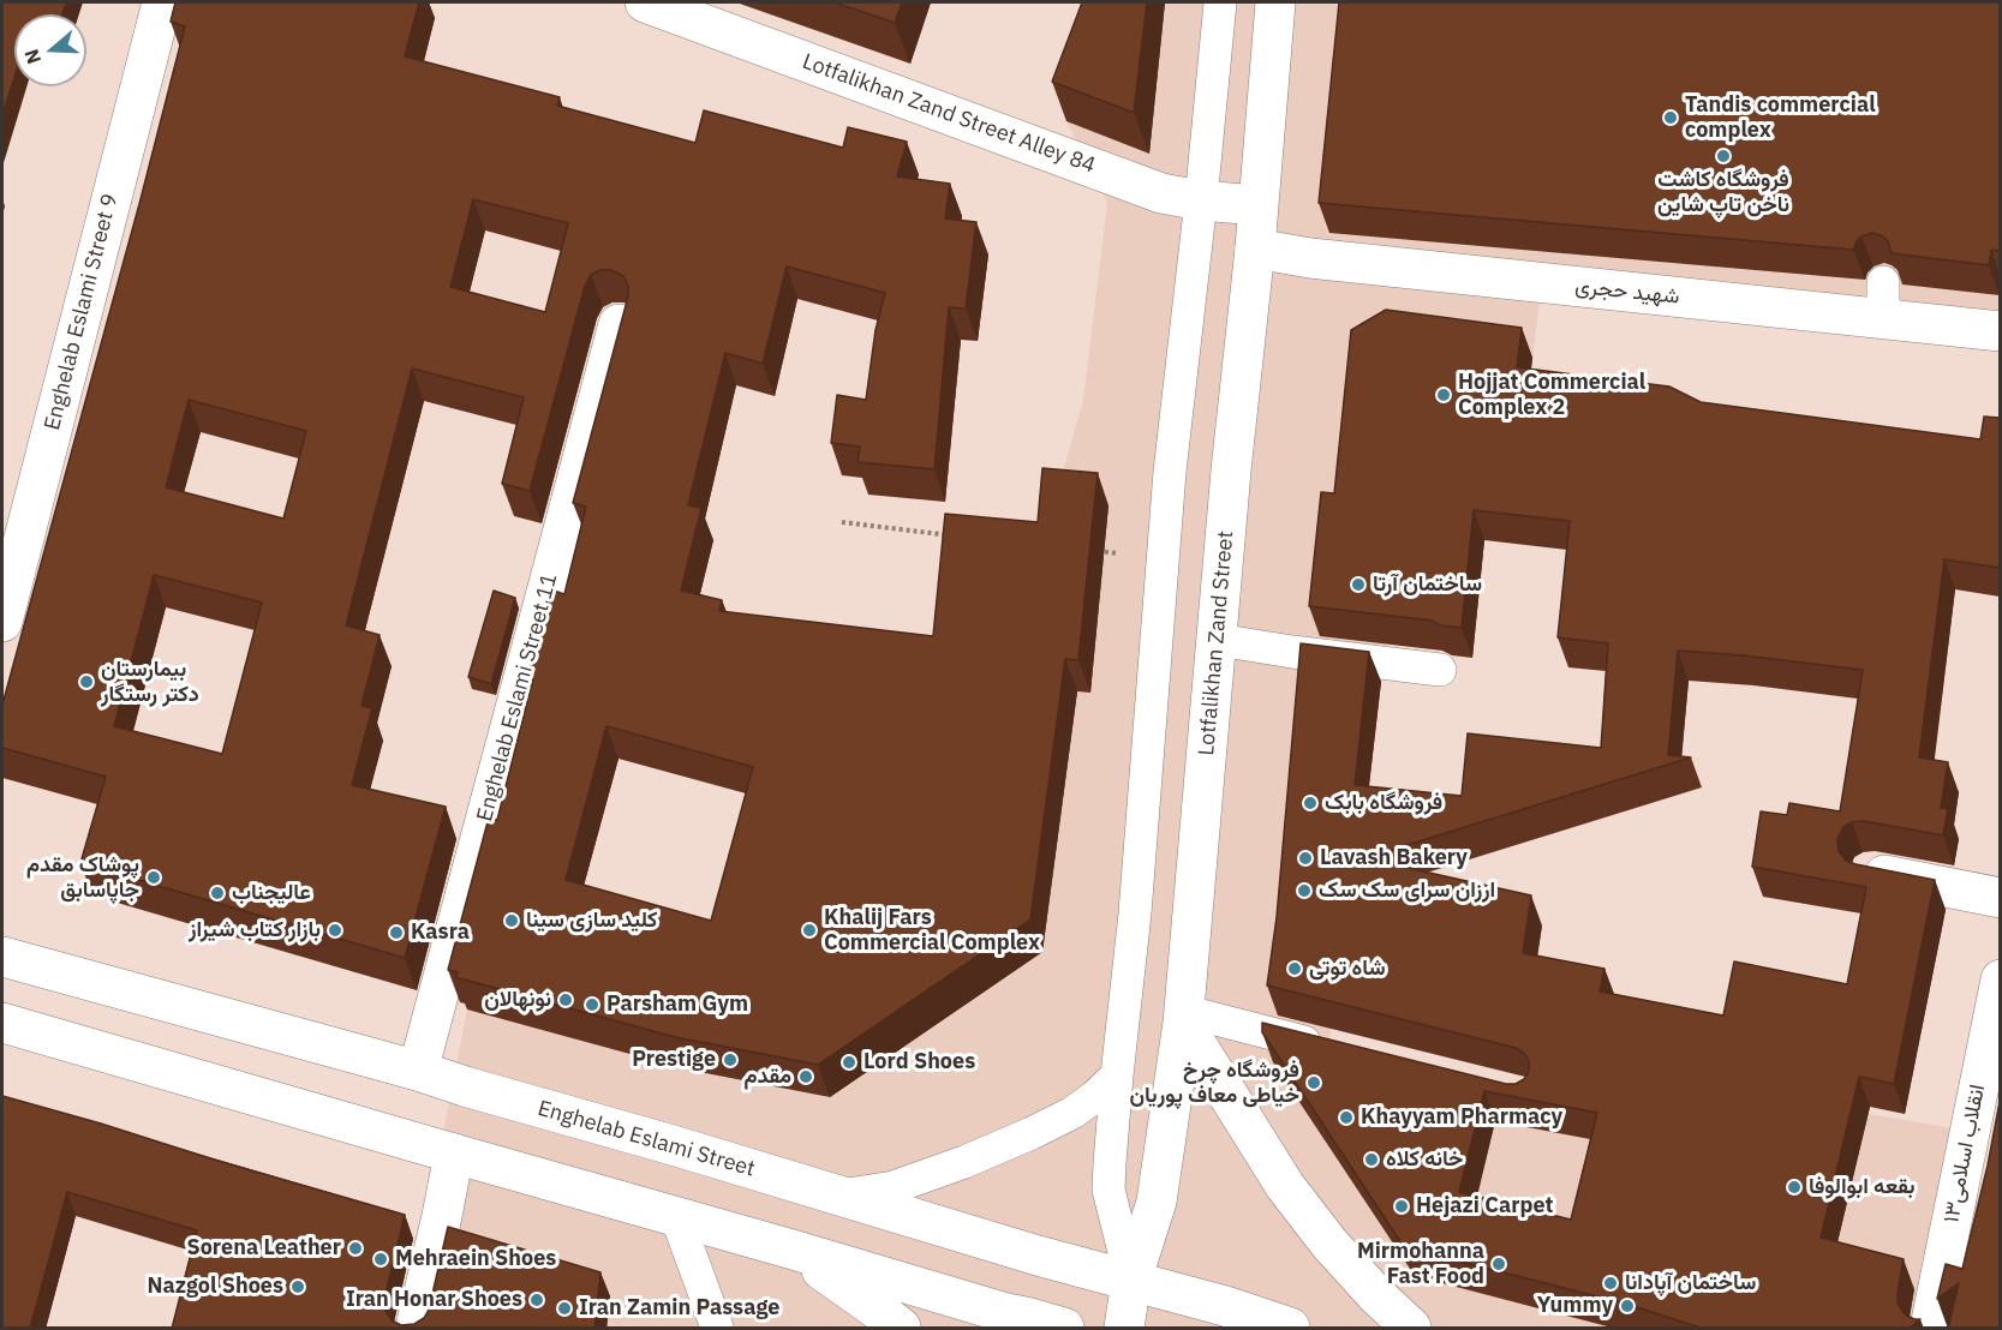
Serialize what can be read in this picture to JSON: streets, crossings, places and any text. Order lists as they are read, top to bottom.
{
  "streets": {
    "street": [
      "Lotfalikhan Zand Street Alley 84",
      "شهید حجری",
      "Enghelab Eslami Street 9",
      "Lotfalikhan Zand Street",
      "Enghelab Eslami Street 11",
      "Enghelab Eslami Street",
      "انقلاب اسلامی۱۳"
    ]
  },
  "crossings": [
    ["Lotfalikhan Zand Street Alley 84", "Lotfalikhan Zand Street"],
    ["شهید حجری", "Lotfalikhan Zand Street"],
    ["Lotfalikhan Zand Street", "Enghelab Eslami Street"],
    ["Enghelab Eslami Street 11", "Enghelab Eslami Street"]
  ],
  "places": [
    "Tandis commercial complex",
    "فروشگاه کاشت ناخن تاپ شاین",
    "Hojjat Commercial Complex 2",
    "ساختمان آرتا",
    "بیمارستان دکتر رستگار",
    "فروشگاه بابک",
    "Lavash Bakery",
    "پوشاک مقدم جاپاسابق",
    "ارزان سرای سک سک",
    "عالیجناب",
    "کلید سازی سینا",
    "بازار کتاب شیراز",
    "Khalij Fars Commercial Complex",
    "Kasra",
    "شاه توتی",
    "نونهالان",
    "Parsham Gym",
    "Prestige",
    "Lord Shoes",
    "مقدم",
    "فروشگاه چرخ خیاطی معاف پوریان",
    "Khayyam Pharmacy",
    "خانه کلاه",
    "بقعه ابوالوفا",
    "Hejazi Carpet",
    "Sorena Leather",
    "Mehraein Shoes",
    "Mirmohanna Fast Food",
    "ساختمان آپادانا",
    "Nazgol Shoes",
    "Iran Honar Shoes",
    "Yummy",
    "Iran Zamin Passage"
  ],
  "north": "left"
}
